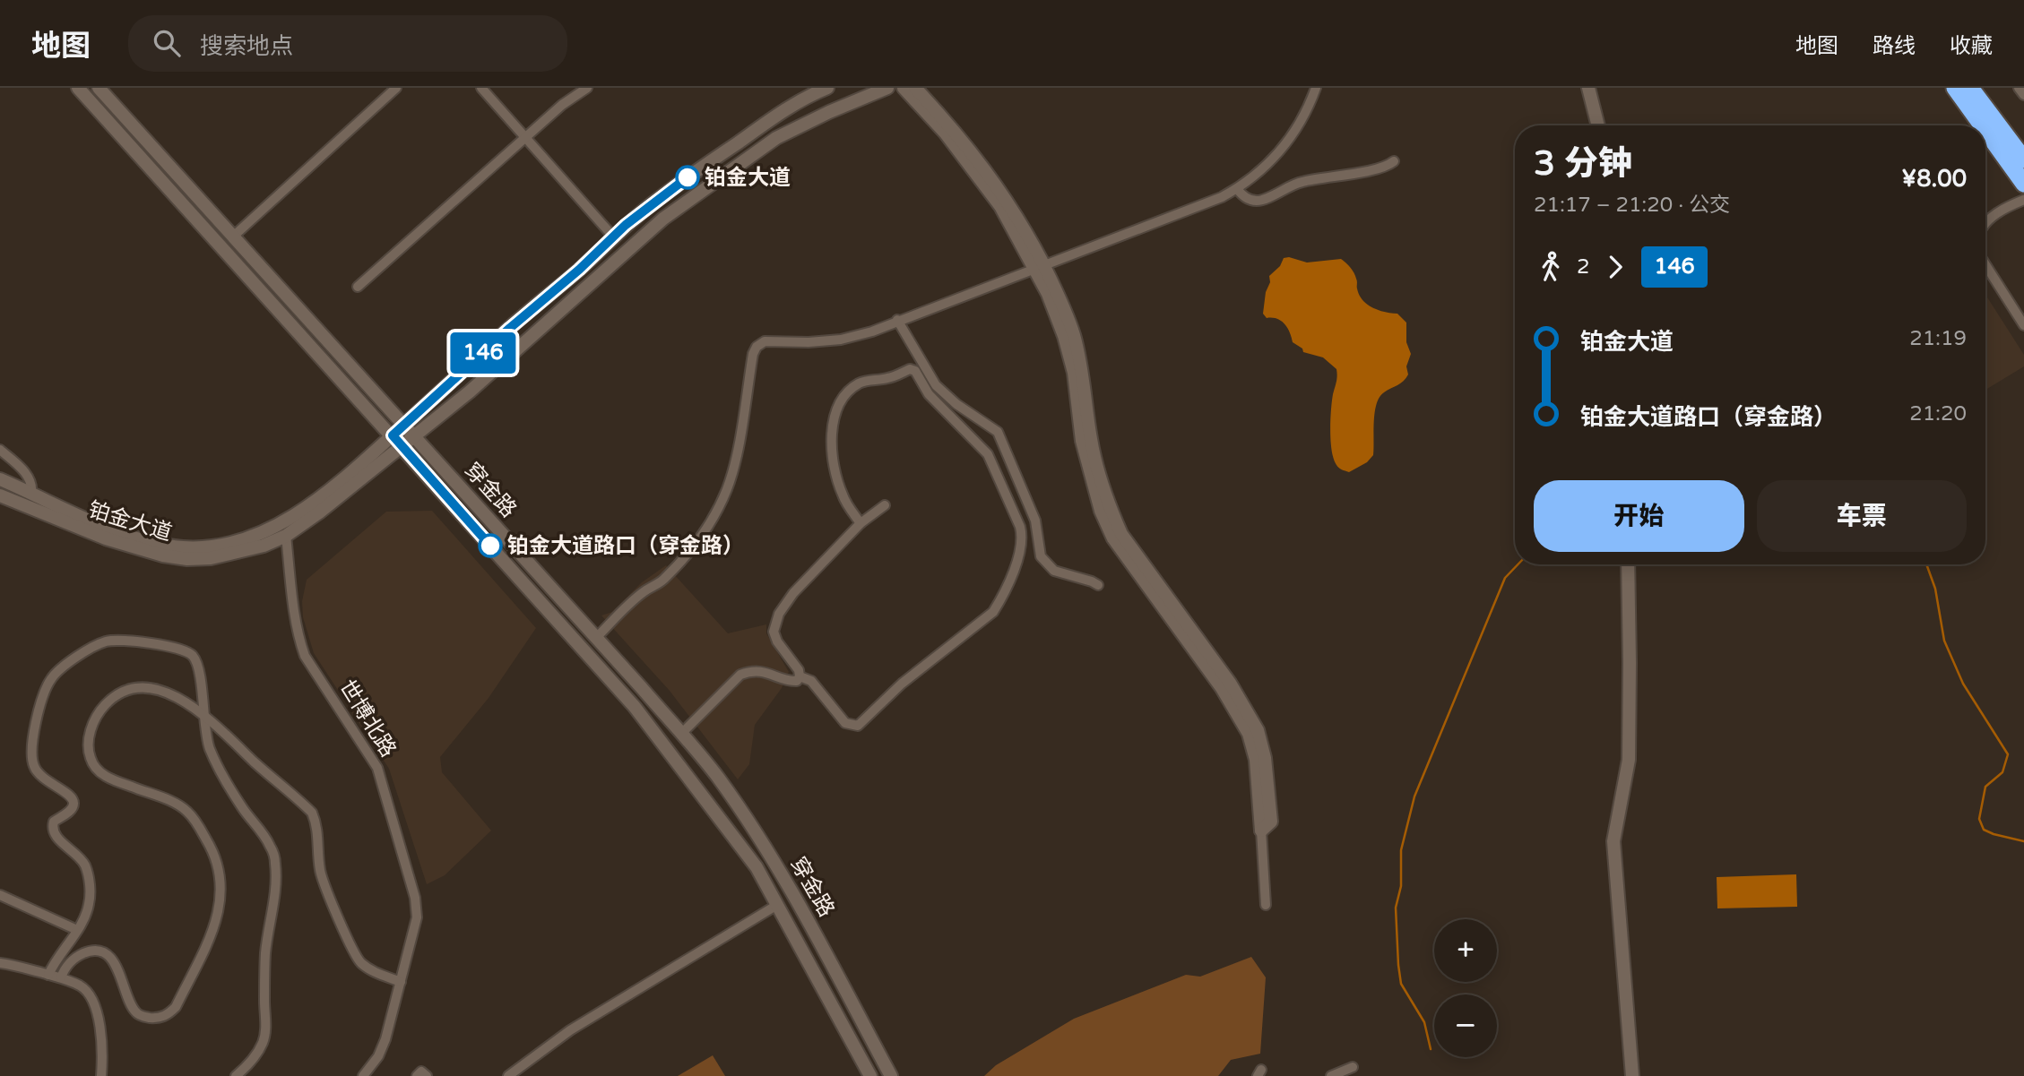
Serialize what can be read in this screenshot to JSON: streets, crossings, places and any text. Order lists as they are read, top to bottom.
{
  "streets": {
    "main road": ["穿金路", "铂金大道"],
    "street": ["世博北路"]
  },
  "crossings": [
    ["穿金路", "铂金大道"],
    ["铂金大道", "世博北路"]
  ],
  "places": ["铂金大道", "铂金大道路口（穿金路）"],
  "lines": ["bus line 146"],
  "page": {
    "header": "地图",
    "search": "搜索地点",
    "nav": ["地图", "路线", "收藏"],
    "on_map": "146",
    "heading": ["3 分钟", "21:17 – 21:20 · 公交", "¥8.00"],
    "legs": ["2", "146"],
    "list": [
      {
        "name": "铂金大道",
        "value": "21:19"
      },
      {
        "name": "铂金大道路口（穿金路）",
        "value": "21:20"
      }
    ],
    "buttons": ["开始", "车票"],
    "map_buttons": ["+", "−"]
  }
}
